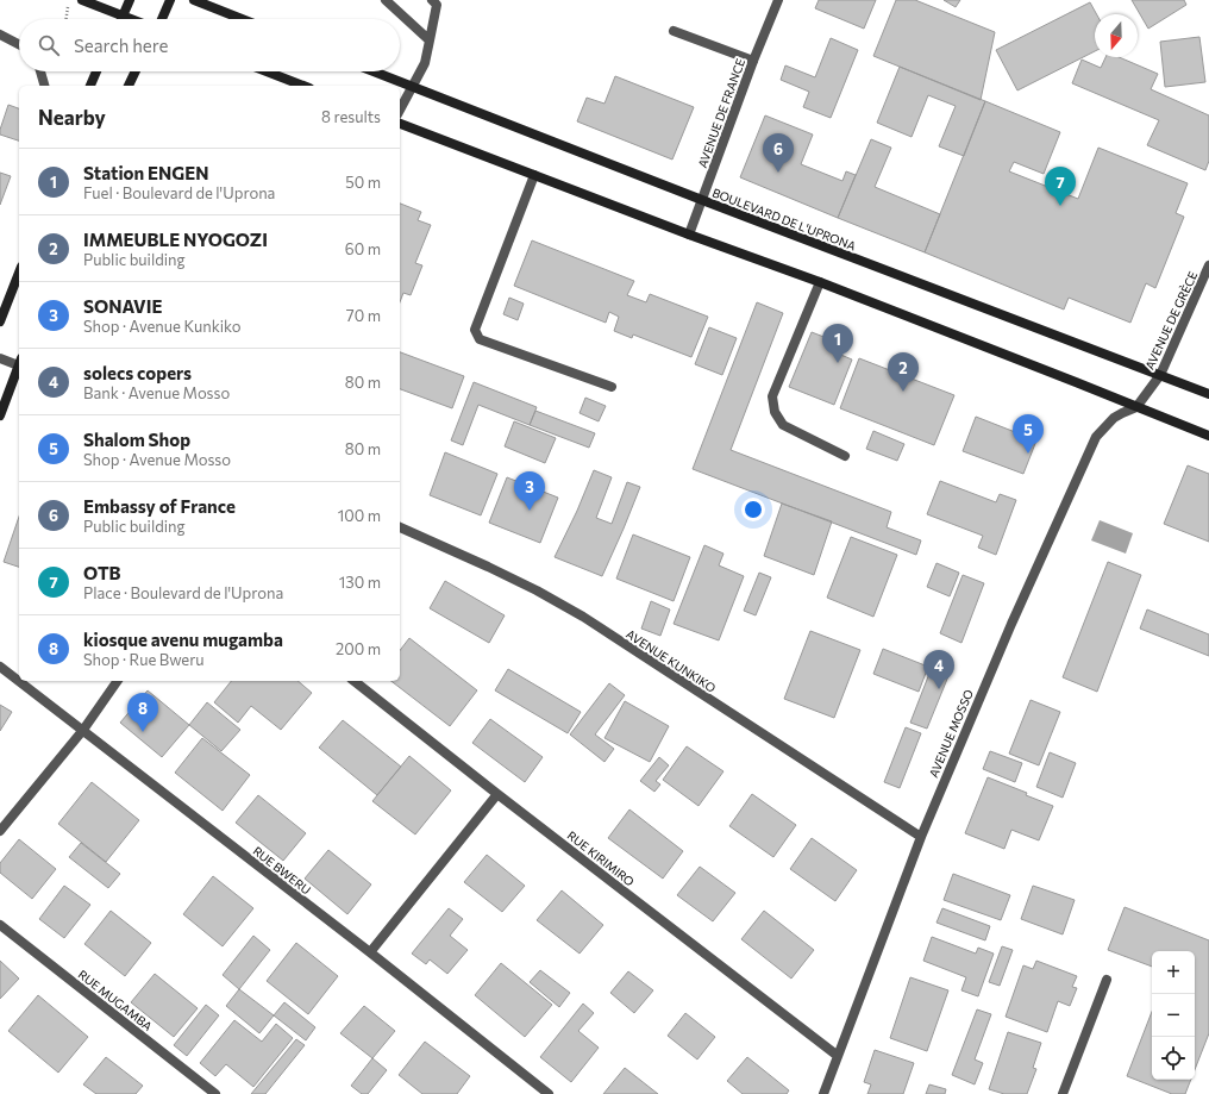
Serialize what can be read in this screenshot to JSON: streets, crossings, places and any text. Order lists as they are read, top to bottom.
{
  "streets": {
    "street": [
      "AVENUE DE FRANCE",
      "BOULEVARD DE L'UPRONA",
      "AVENUE DE GRÈCE",
      "AVENUE KUNKIKO",
      "AVENUE MOSSO",
      "RUE KIRIMIRO",
      "RUE BWERU",
      "RUE MUGAMBA"
    ]
  },
  "crossings": [
    ["AVENUE DE FRANCE", "BOULEVARD DE L'UPRONA"],
    ["BOULEVARD DE L'UPRONA", "AVENUE DE GRÈCE"],
    ["AVENUE DE GRÈCE", "AVENUE MOSSO"],
    ["AVENUE KUNKIKO", "AVENUE MOSSO"],
    ["AVENUE MOSSO", "RUE KIRIMIRO"]
  ],
  "north": "bottom",
  "page": {
    "search": "Search here",
    "heading": ["Nearby", "8 results"],
    "pins": [
      "6",
      "7",
      "1",
      "2",
      "5",
      "3",
      "4",
      "8"
    ],
    "list": [
      {
        "mark": "1",
        "name": "Station ENGEN",
        "note": "Fuel · Boulevard de l'Uprona",
        "value": "50 m"
      },
      {
        "mark": "2",
        "name": "IMMEUBLE NYOGOZI",
        "note": "Public building",
        "value": "60 m"
      },
      {
        "mark": "3",
        "name": "SONAVIE",
        "note": "Shop · Avenue Kunkiko",
        "value": "70 m"
      },
      {
        "mark": "4",
        "name": "solecs copers",
        "note": "Bank · Avenue Mosso",
        "value": "80 m"
      },
      {
        "mark": "5",
        "name": "Shalom Shop",
        "note": "Shop · Avenue Mosso",
        "value": "80 m"
      },
      {
        "mark": "6",
        "name": "Embassy of France",
        "note": "Public building",
        "value": "100 m"
      },
      {
        "mark": "7",
        "name": "OTB",
        "note": "Place · Boulevard de l'Uprona",
        "value": "130 m"
      },
      {
        "mark": "8",
        "name": "kiosque avenu mugamba",
        "note": "Shop · Rue Bweru",
        "value": "200 m"
      }
    ],
    "map_buttons": ["+", "−"]
  }
}
